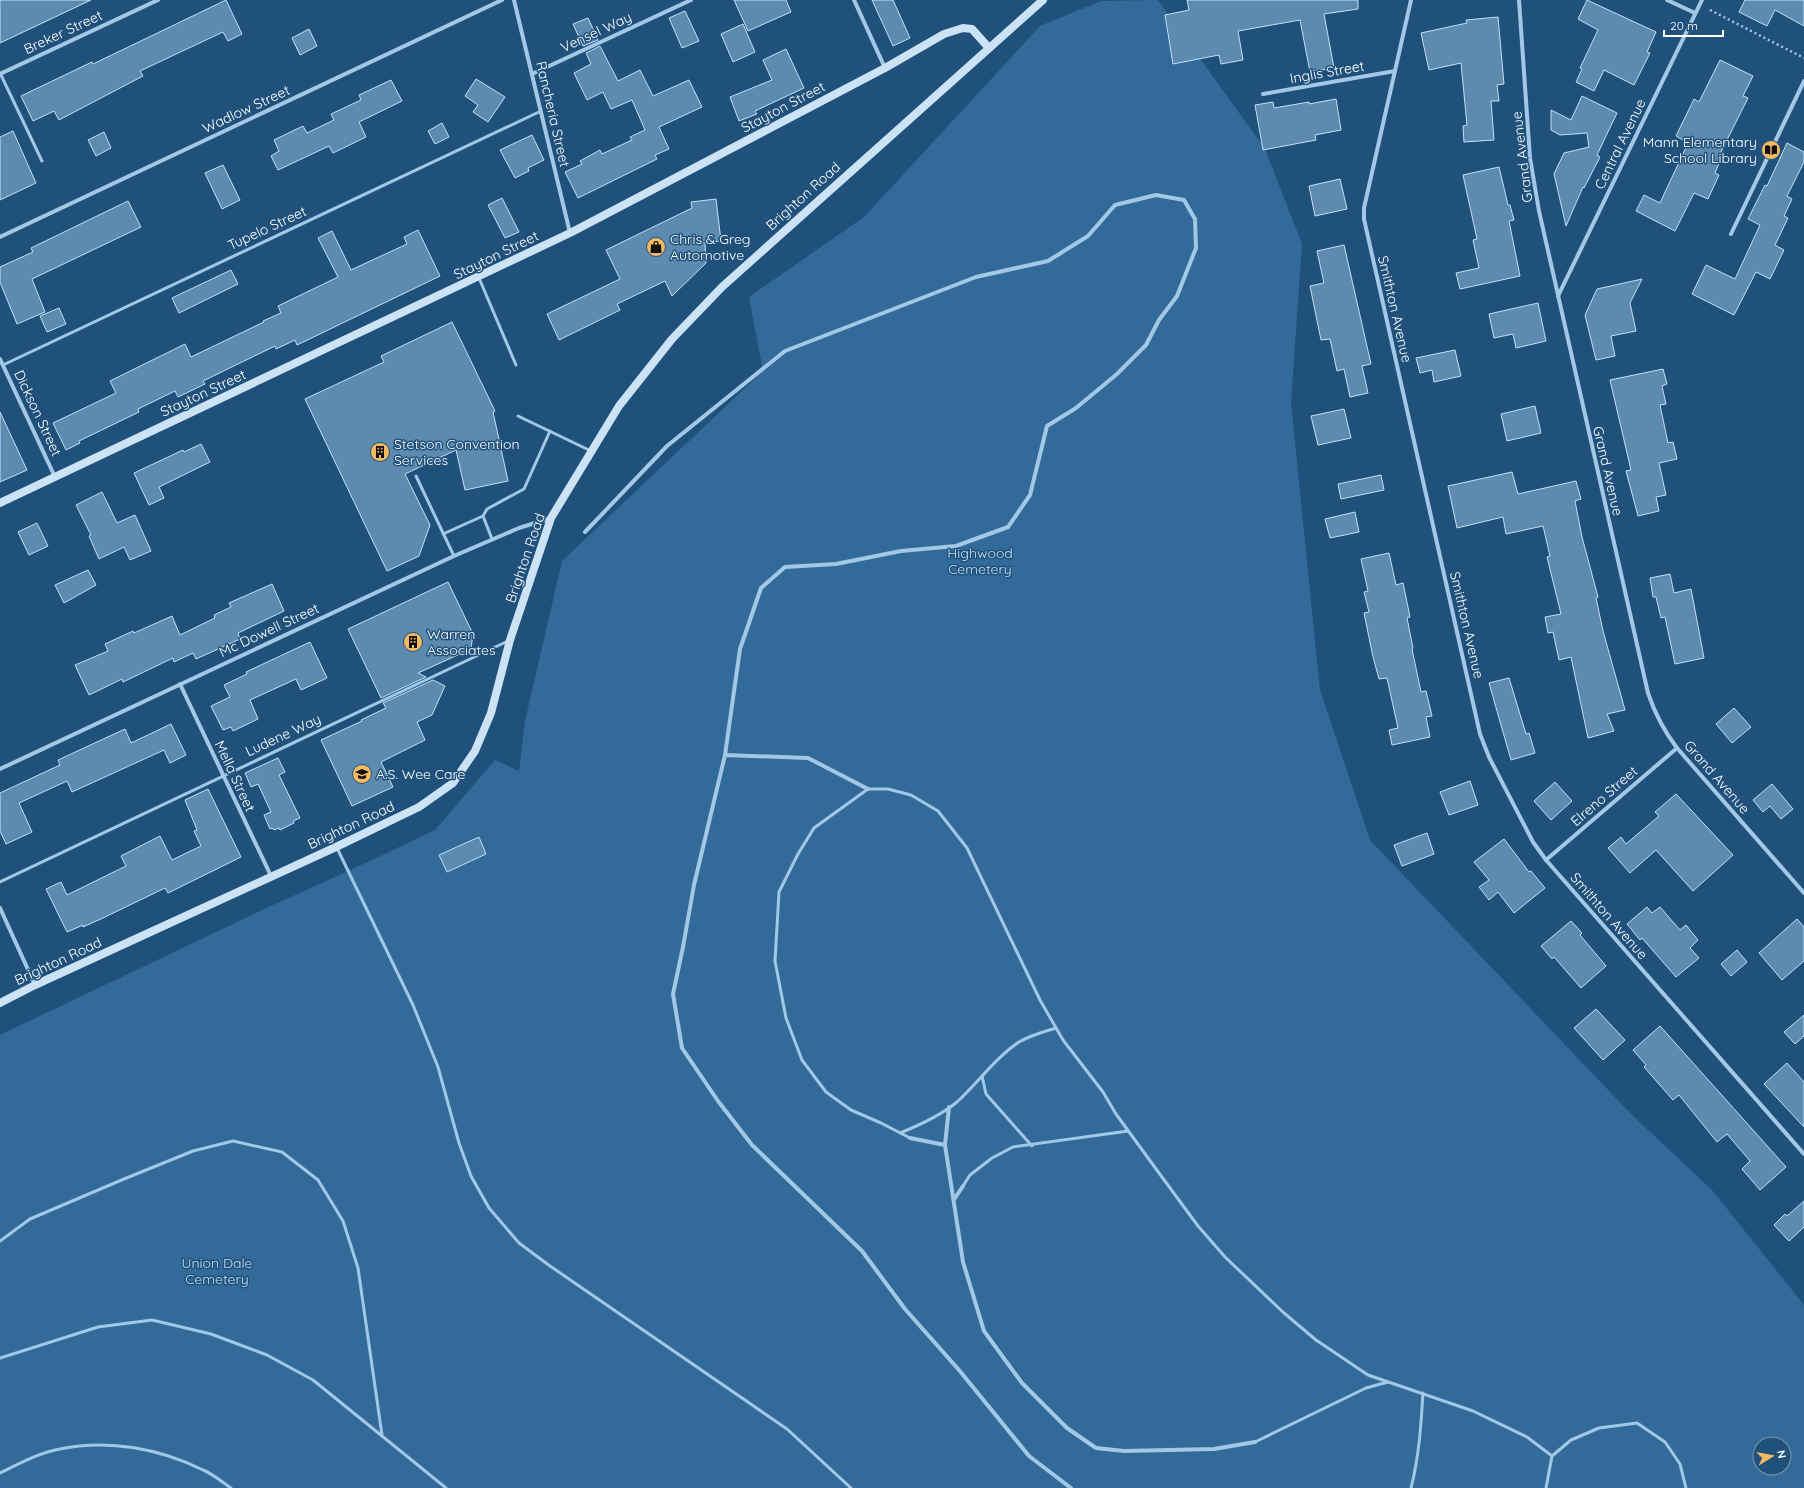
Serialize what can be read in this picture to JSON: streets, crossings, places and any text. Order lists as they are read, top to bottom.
{
  "streets": {
    "street": [
      "Breker Street",
      "Vensel Way",
      "Inglis Street",
      "Stayton Street",
      "Wadlow Street",
      "Rancheria Street",
      "Central Avenue",
      "Grand Avenue",
      "Brighton Road",
      "Smithton Avenue",
      "Dickson Street",
      "Mc Dowell Street",
      "Mella Street",
      "Elreno Street"
    ],
    "lane": ["Tupelo Street", "Ludene Way"]
  },
  "crossings": [
    ["Vensel Way", "Rancheria Street"],
    ["Inglis Street", "Smithton Avenue"],
    ["Stayton Street", "Rancheria Street"],
    ["Stayton Street", "Brighton Road"],
    ["Stayton Street", "Dickson Street"],
    ["Rancheria Street", "Tupelo Street"],
    ["Central Avenue", "Grand Avenue"],
    ["Grand Avenue", "Elreno Street"],
    ["Brighton Road", "Mc Dowell Street"],
    ["Brighton Road", "Ludene Way"],
    ["Brighton Road", "Mella Street"],
    ["Tupelo Street", "Dickson Street"],
    ["Smithton Avenue", "Elreno Street"],
    ["Mc Dowell Street", "Mella Street"],
    ["Ludene Way", "Mella Street"]
  ],
  "parks": ["Highwood Cemetery", "Union Dale Cemetery"],
  "places": {
    "library": ["Mann Elementary School Library"],
    "shop": ["Chris & Greg Automotive"],
    "building": ["Stetson Convention Services", "Warren Associates"],
    "school or university": ["A.S. Wee Care"]
  },
  "scale_bar": "20 m",
  "north": "right"
}
